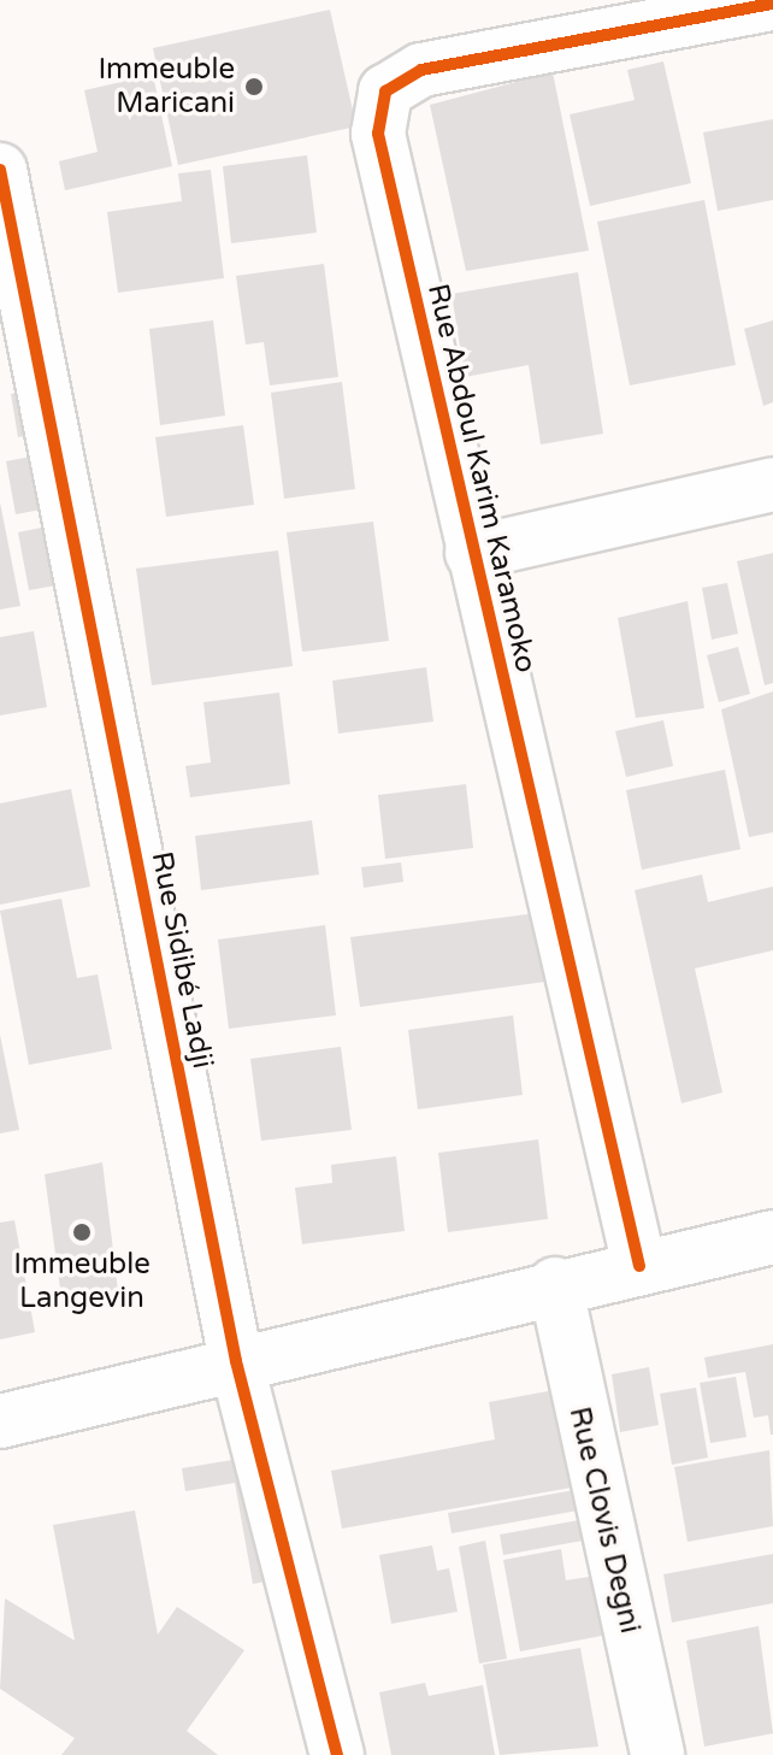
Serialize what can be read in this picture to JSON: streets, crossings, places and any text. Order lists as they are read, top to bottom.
{
  "streets": {
    "street": ["Rue Abdoul Karim Karamoko", "Rue Sidibé Ladji", "Rue Clovis Degni"]
  },
  "places": ["Immeuble Maricani", "Immeuble Langevin"]
}
